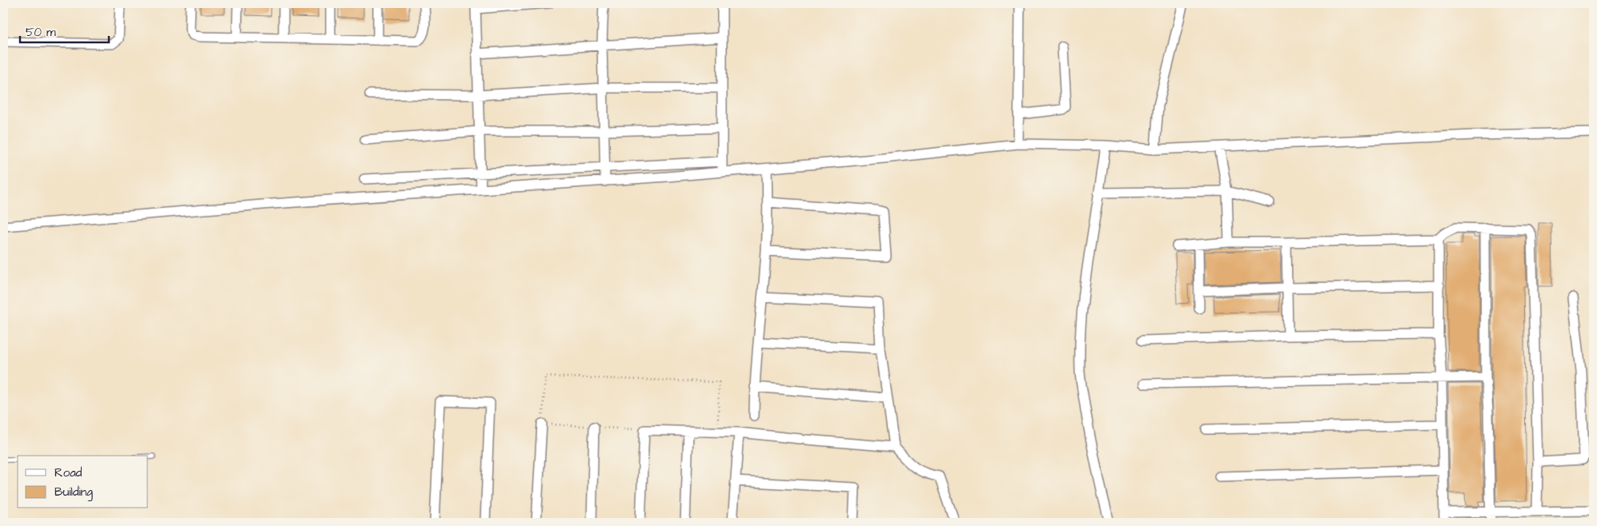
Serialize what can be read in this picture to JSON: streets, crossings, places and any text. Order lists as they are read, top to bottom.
{
  "legend": ["Road", "Building"],
  "scale_bar": "50 m"
}
